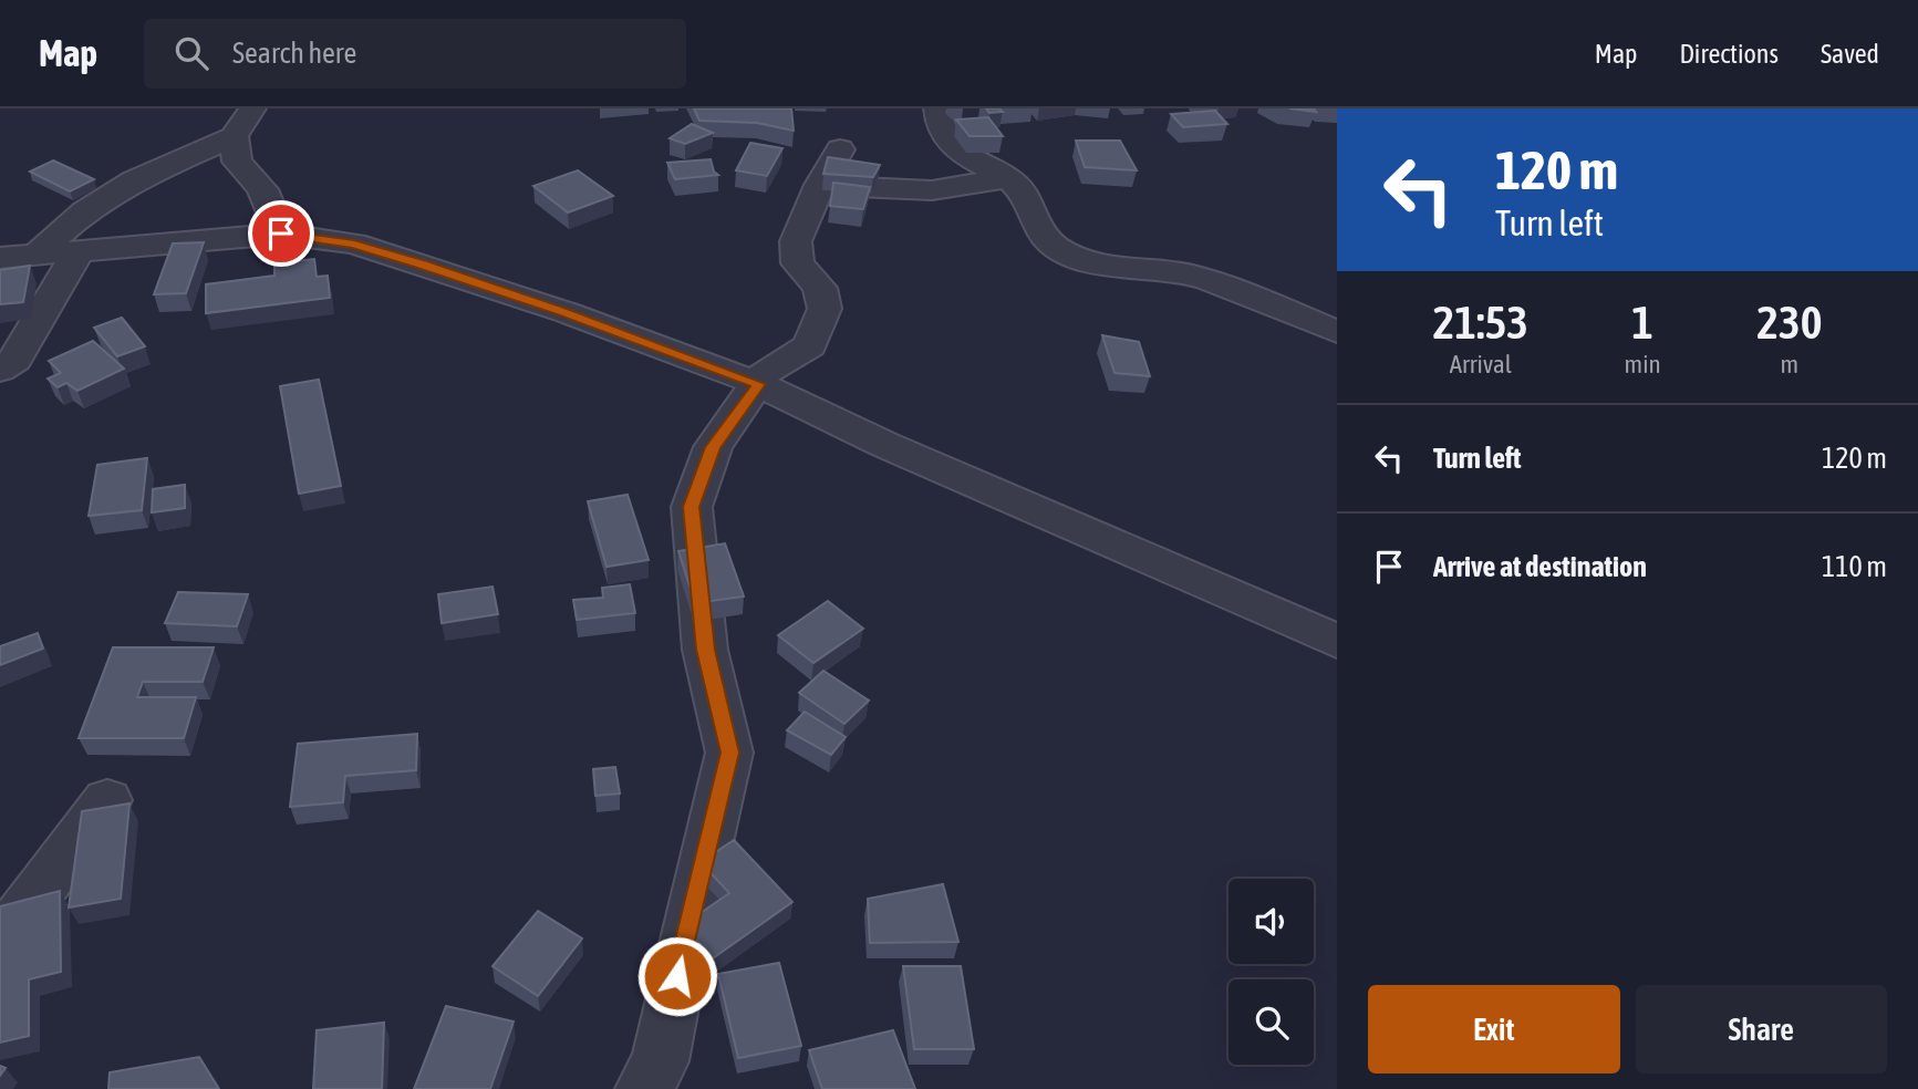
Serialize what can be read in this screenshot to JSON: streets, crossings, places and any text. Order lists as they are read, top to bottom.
{
  "page": {
    "header": "Map",
    "search": "Search here",
    "nav": ["Map", "Directions", "Saved"],
    "turn": ["120 m", "Turn left"],
    "eta": [
      "21:53",
      "Arrival",
      "1",
      "min",
      "230",
      "m"
    ],
    "list": [
      {
        "name": "Turn left",
        "value": "120 m"
      },
      {
        "name": "Arrive at destination",
        "value": "110 m"
      }
    ],
    "buttons": ["Exit", "Share"]
  }
}
